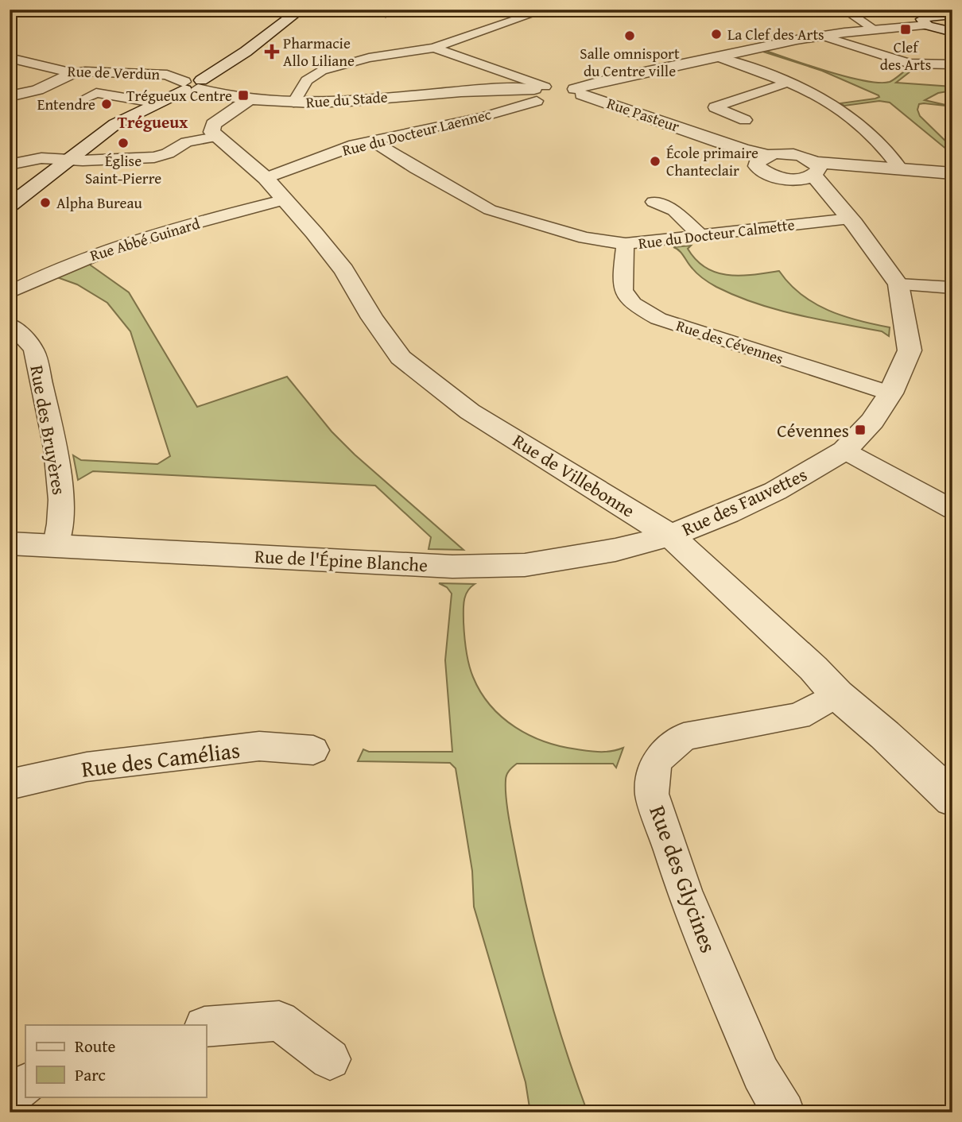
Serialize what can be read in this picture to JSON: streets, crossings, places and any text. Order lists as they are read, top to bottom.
{
  "streets": {
    "street": [
      "Rue de Verdun",
      "Rue du Stade",
      "Rue Pasteur",
      "Rue du Docteur Laennec",
      "Rue du Docteur Calmette",
      "Rue Abbé Guinard",
      "Rue des Cévennes",
      "Rue des Bruyères",
      "Rue de Villebonne",
      "Rue des Fauvettes",
      "Rue de l'Épine Blanche",
      "Rue des Camélias",
      "Rue des Glycines"
    ]
  },
  "crossings": [
    ["Rue de Verdun", "Rue du Stade"],
    ["Rue du Stade", "Rue Pasteur"],
    ["Rue du Stade", "Rue du Docteur Laennec"],
    ["Rue Pasteur", "Rue des Fauvettes"],
    ["Rue du Docteur Laennec", "Rue du Docteur Calmette"],
    ["Rue du Docteur Laennec", "Rue de Villebonne"],
    ["Rue du Docteur Calmette", "Rue des Cévennes"],
    ["Rue du Docteur Calmette", "Rue des Fauvettes"],
    ["Rue Abbé Guinard", "Rue de Villebonne"],
    ["Rue des Cévennes", "Rue des Fauvettes"],
    ["Rue des Bruyères", "Rue de l'Épine Blanche"],
    ["Rue de Villebonne", "Rue des Fauvettes"],
    ["Rue de Villebonne", "Rue de l'Épine Blanche"],
    ["Rue de Villebonne", "Rue des Glycines"],
    ["Rue des Fauvettes", "Rue de l'Épine Blanche"]
  ],
  "districts": ["Trégueux"],
  "places": {
    "transit": ["Clef des Arts", "Trégueux Centre", "Cévennes"],
    "other": [
      "La Clef des Arts",
      "Salle omnisport du Centre ville",
      "Entendre",
      "Église Saint-Pierre",
      "École primaire Chanteclair",
      "Alpha Bureau"
    ],
    "health": ["Pharmacie Allo Liliane"]
  },
  "legend": ["Route", "Parc"]
}
